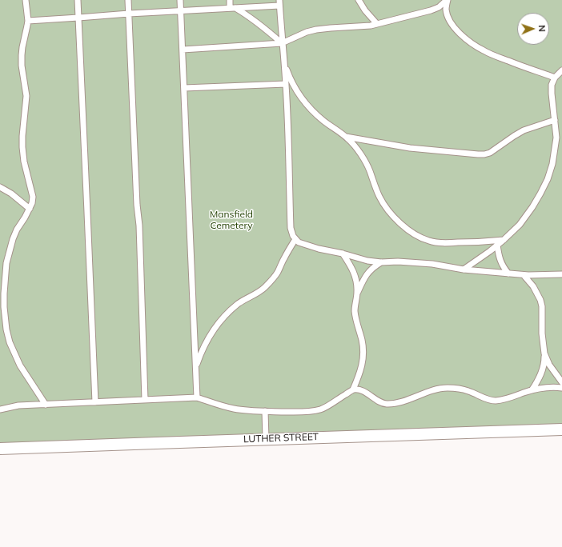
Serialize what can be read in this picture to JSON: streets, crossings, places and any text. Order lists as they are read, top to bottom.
{
  "streets": {
    "street": ["LUTHER STREET"]
  },
  "parks": ["Mansfield Cemetery"],
  "north": "right"
}
